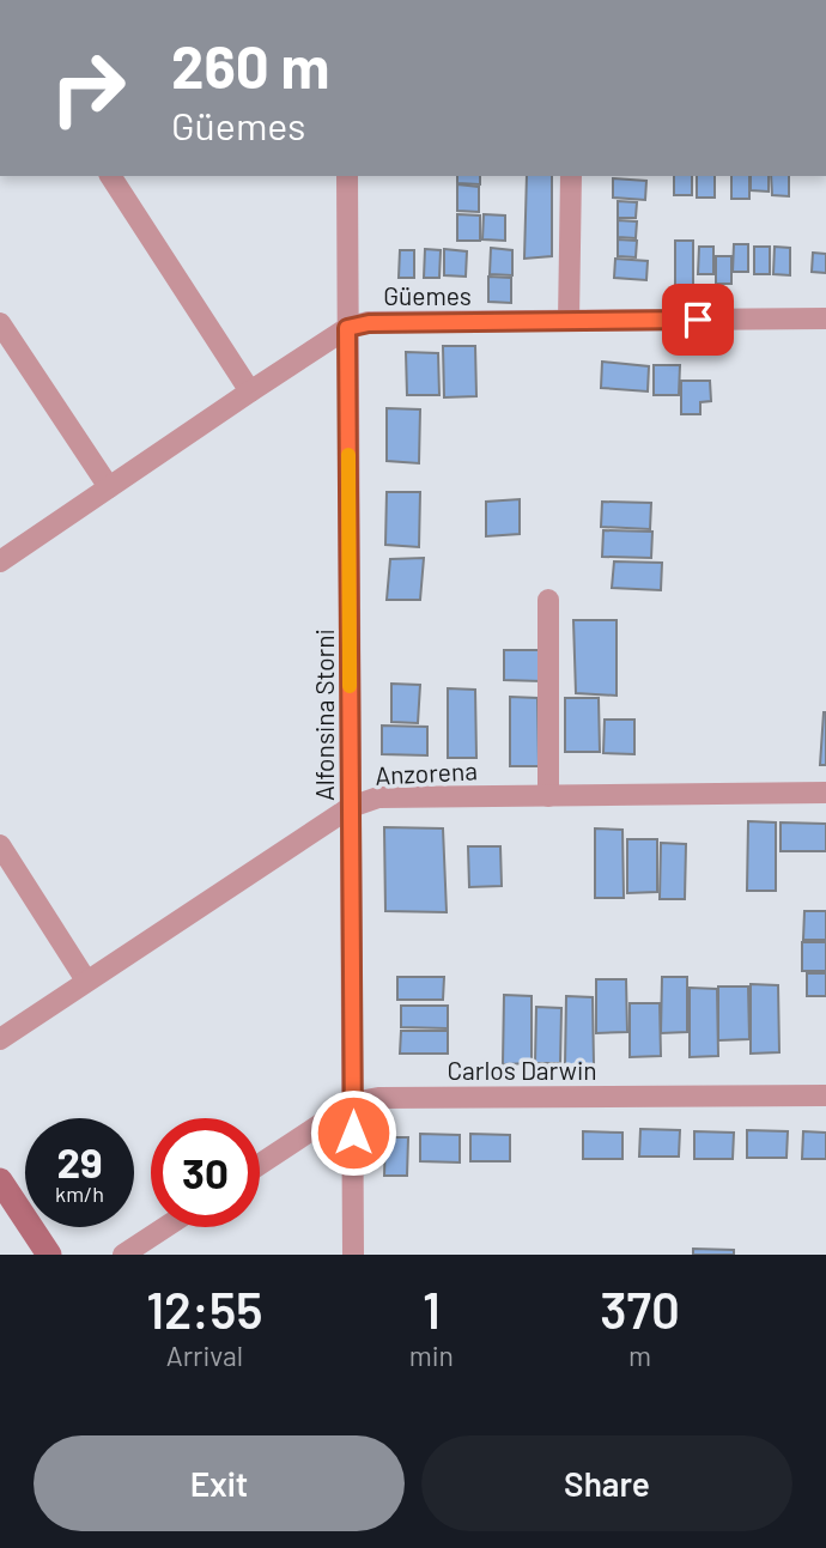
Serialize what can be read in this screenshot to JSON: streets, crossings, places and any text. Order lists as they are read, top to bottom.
{
  "streets": {
    "street": [
      "Güemes",
      "Alfonsina Storni",
      "Anzorena",
      "Carlos Darwin"
    ]
  },
  "crossings": [
    ["Güemes", "Alfonsina Storni"],
    ["Alfonsina Storni", "Anzorena"],
    ["Alfonsina Storni", "Carlos Darwin"]
  ],
  "page": {
    "turn": ["260 m", "Güemes"],
    "speed": "29 km/h",
    "limit": "30",
    "eta": [
      "12:55",
      "Arrival",
      "1",
      "min",
      "370",
      "m"
    ],
    "buttons": ["Exit", "Share"]
  }
}
